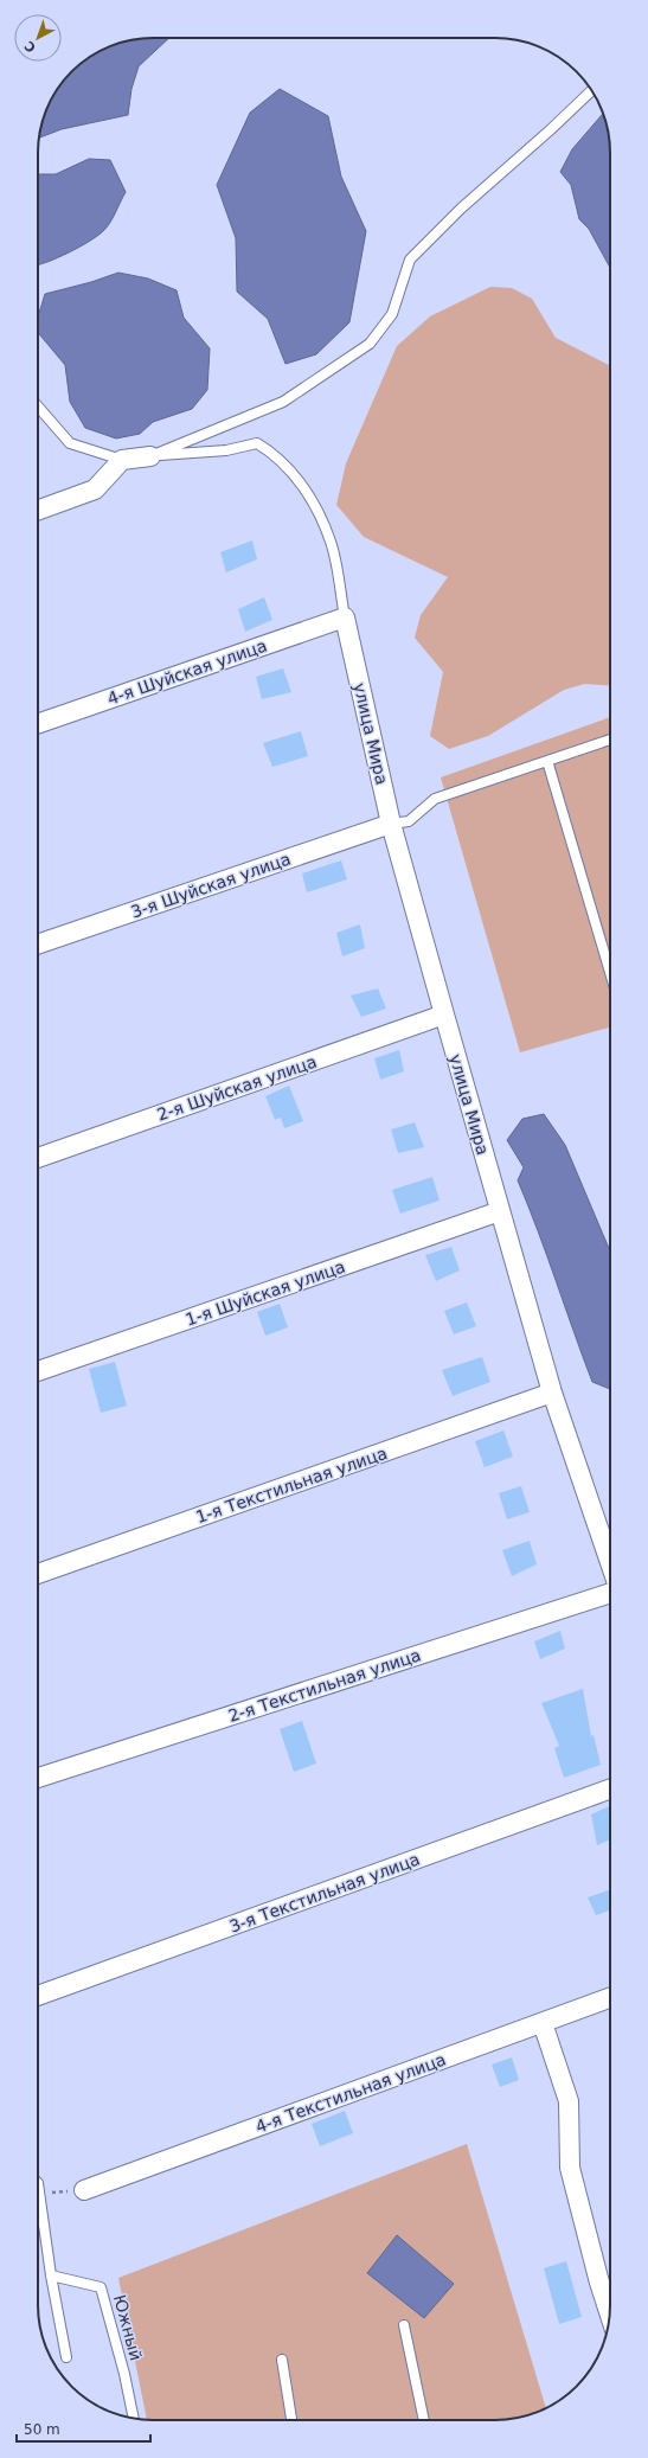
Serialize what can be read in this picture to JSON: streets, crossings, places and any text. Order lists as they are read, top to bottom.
{
  "streets": {
    "street": [
      "4-я Шуйская улица",
      "улица Мира",
      "3-я Шуйская улица",
      "2-я Шуйская улица",
      "1-я Шуйская улица",
      "1-я Текстильная улица",
      "2-я Текстильная улица",
      "3-я Текстильная улица",
      "4-я Текстильная улица"
    ],
    "lane": ["Южный"]
  },
  "crossings": [
    ["4-я Шуйская улица", "улица Мира"],
    ["улица Мира", "3-я Шуйская улица"],
    ["улица Мира", "2-я Шуйская улица"],
    ["улица Мира", "1-я Шуйская улица"],
    ["улица Мира", "1-я Текстильная улица"]
  ],
  "scale_bar": "50 m",
  "north": "bottom left"
}
